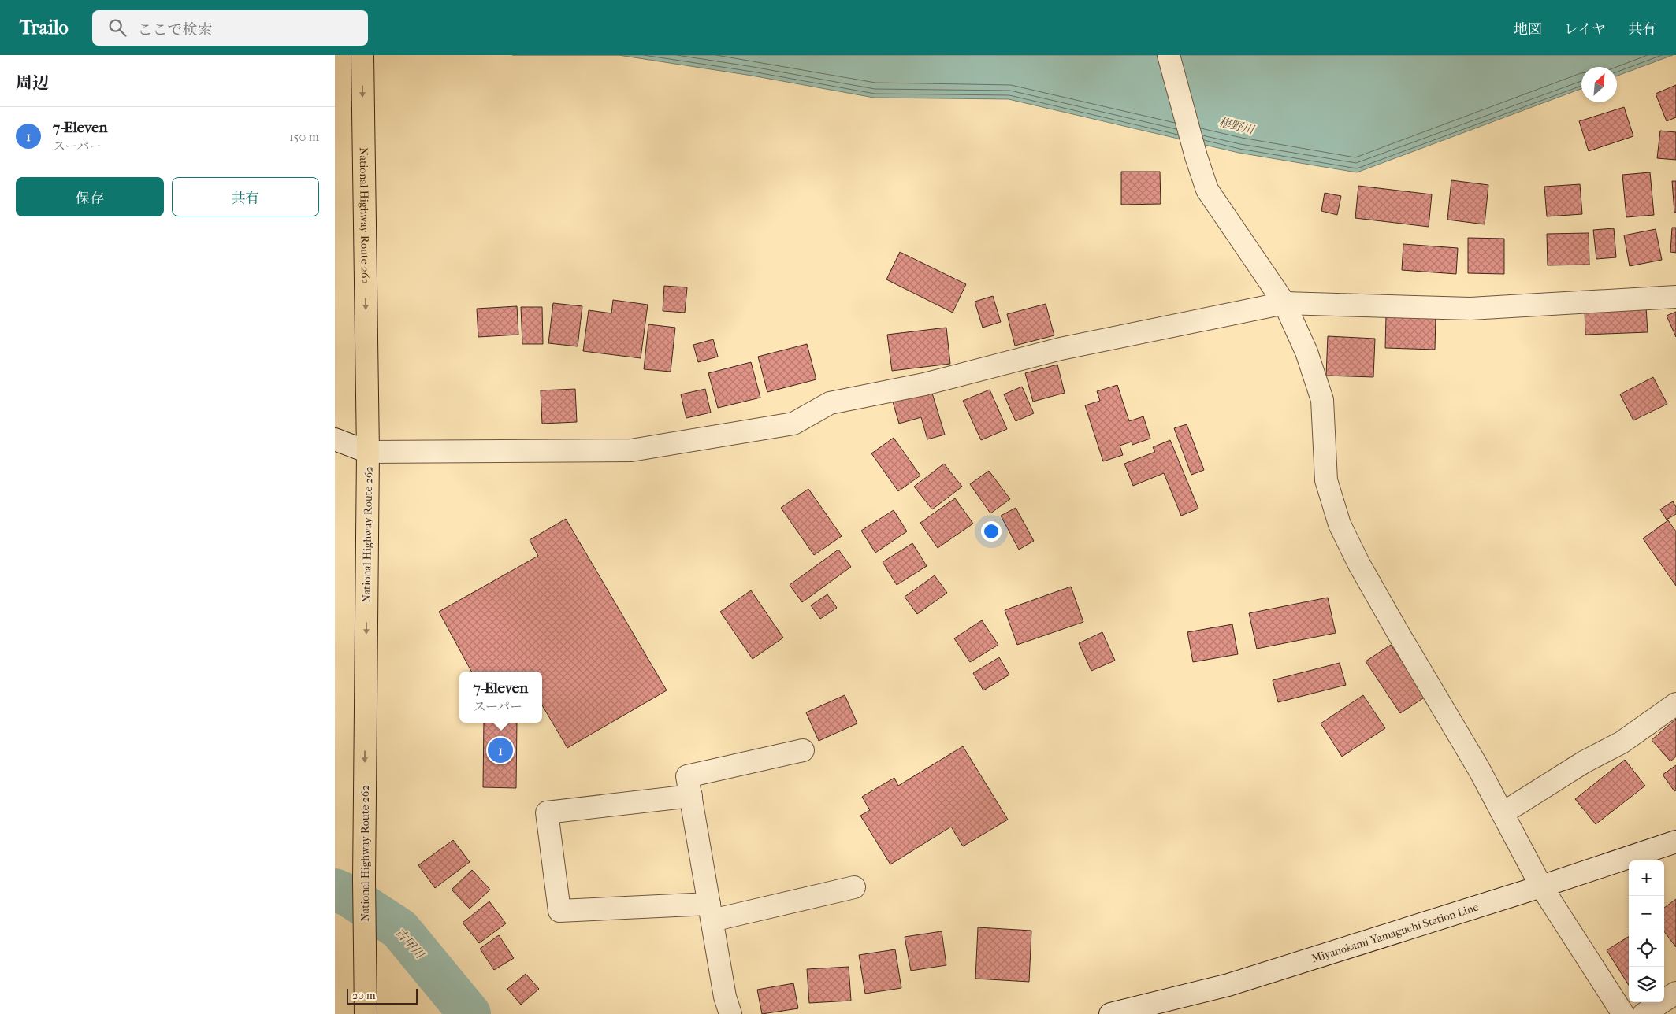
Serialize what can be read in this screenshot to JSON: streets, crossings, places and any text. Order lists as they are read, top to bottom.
{
  "streets": {
    "highway": ["National Highway Route 262"],
    "street": ["Miyanokami Yamaguchi Station Line"]
  },
  "one_way": ["National Highway Route 262"],
  "water": ["椹野川", "古甲川"],
  "scale_bar": "20 m",
  "north": "top right",
  "page": {
    "header": "Trailo",
    "search": "ここで検索",
    "nav": ["地図", "レイヤ", "共有"],
    "heading": "周辺",
    "list": [
      {
        "mark": "1",
        "name": "7-Eleven",
        "note": "スーパー",
        "value": "150 m"
      }
    ],
    "buttons": ["保存", "共有"],
    "popup": ["7-Eleven", "スーパー"],
    "pins": "1",
    "map_buttons": ["+", "−"],
    "scale": "20 m"
  }
}
